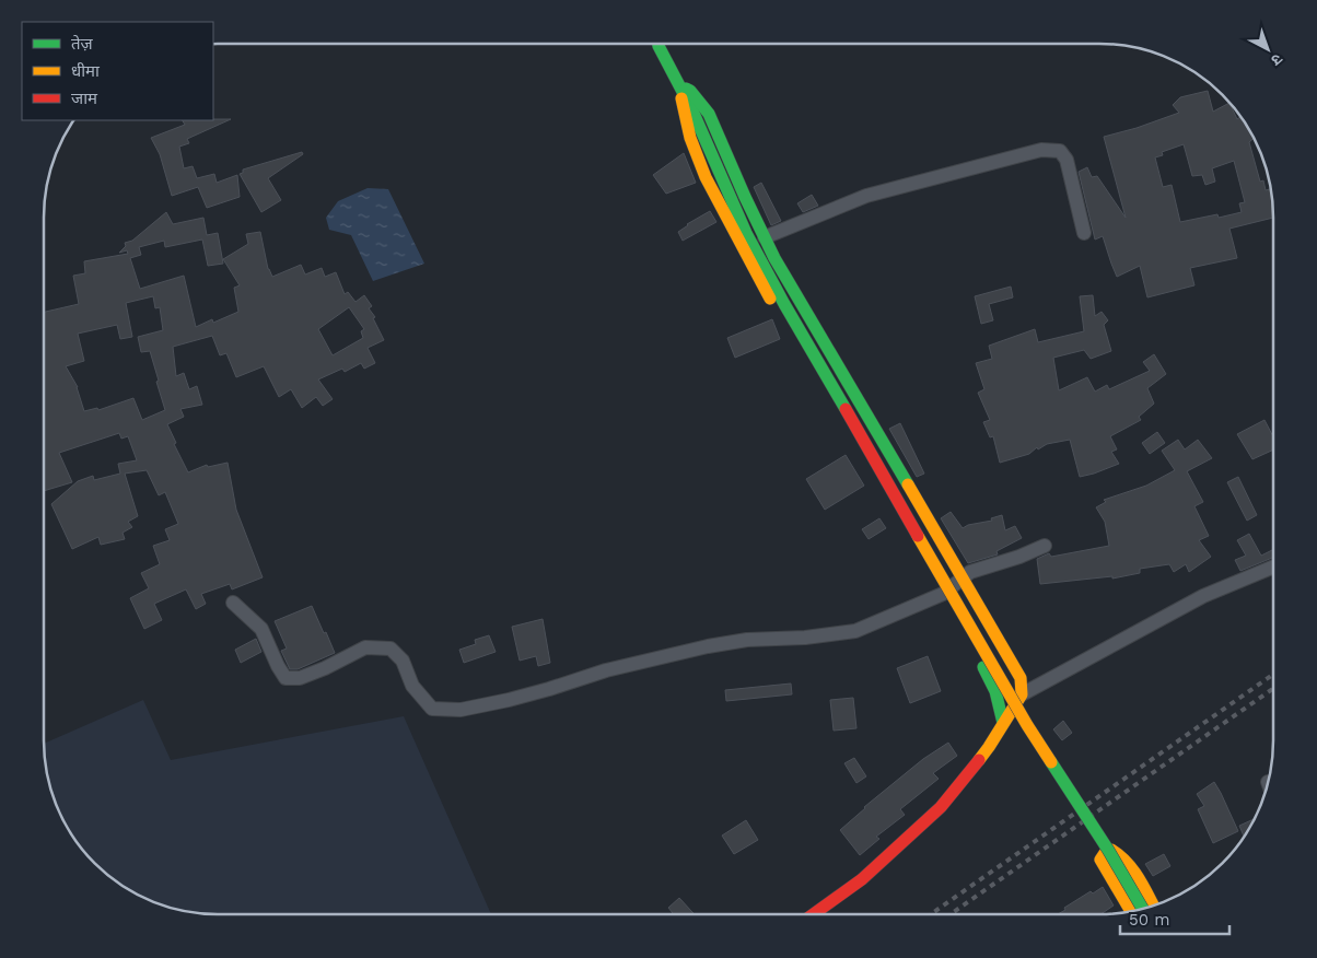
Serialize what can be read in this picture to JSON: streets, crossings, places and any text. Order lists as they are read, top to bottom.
{
  "legend": ["तेज़", "धीमा", "जाम"],
  "scale_bar": "50 m",
  "north": "bottom right"
}
